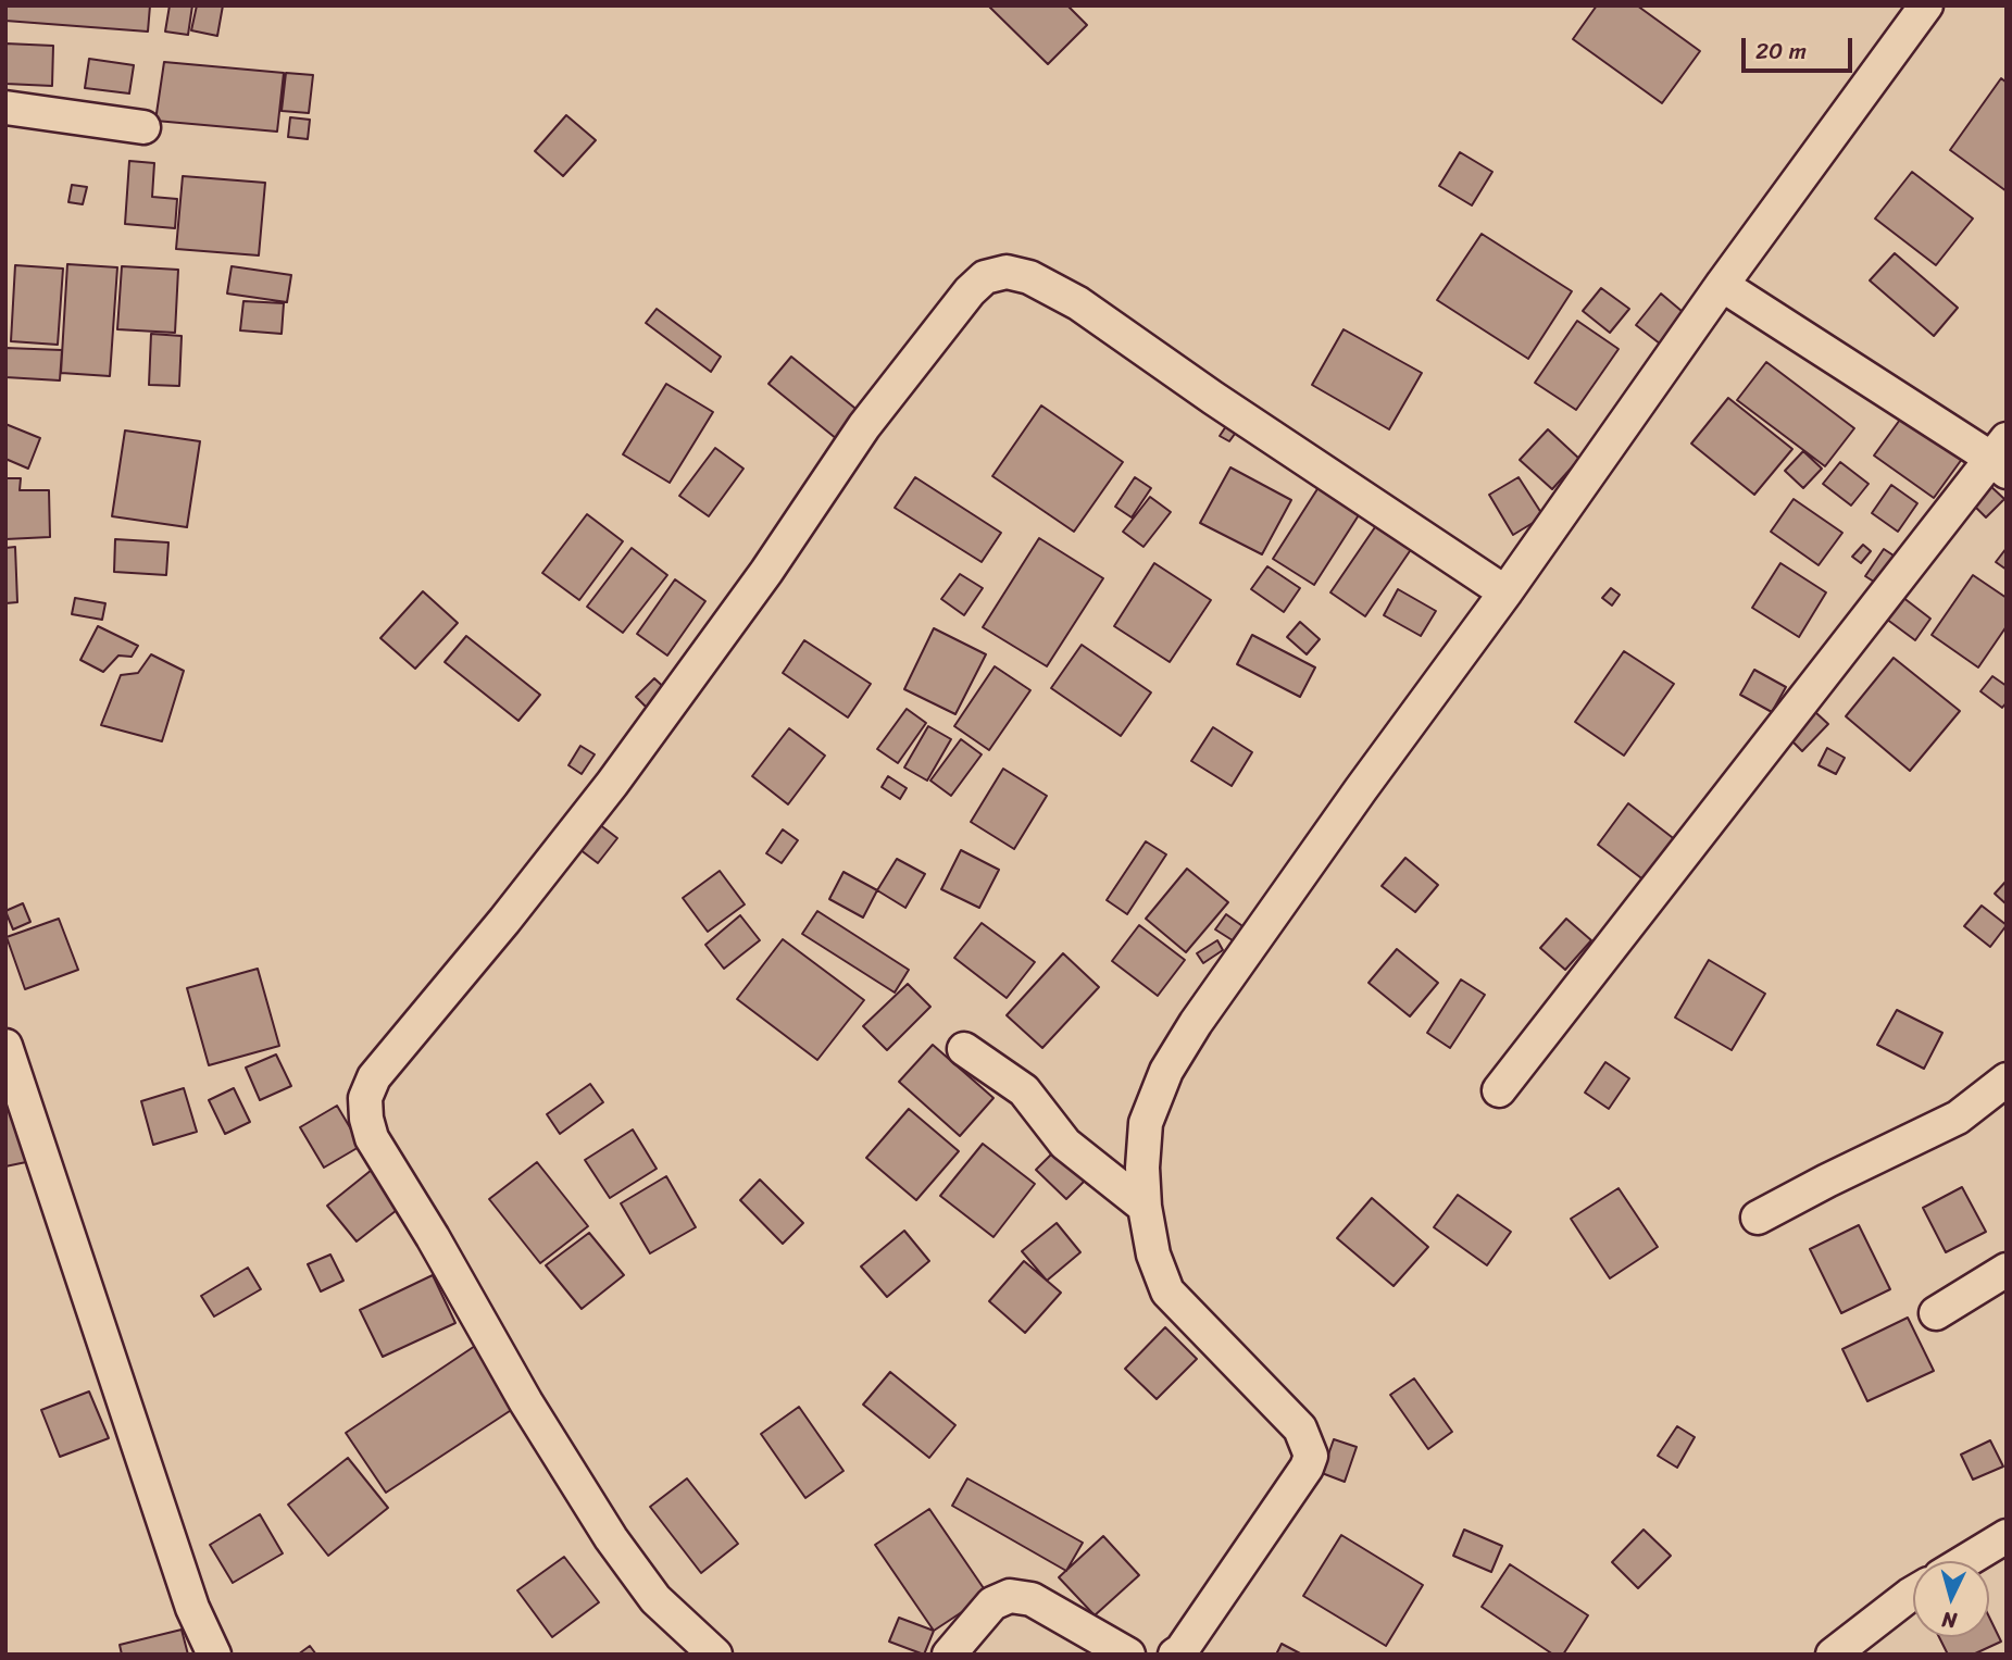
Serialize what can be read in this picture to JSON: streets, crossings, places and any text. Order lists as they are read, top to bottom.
{
  "scale_bar": "20 m",
  "north": "bottom"
}
